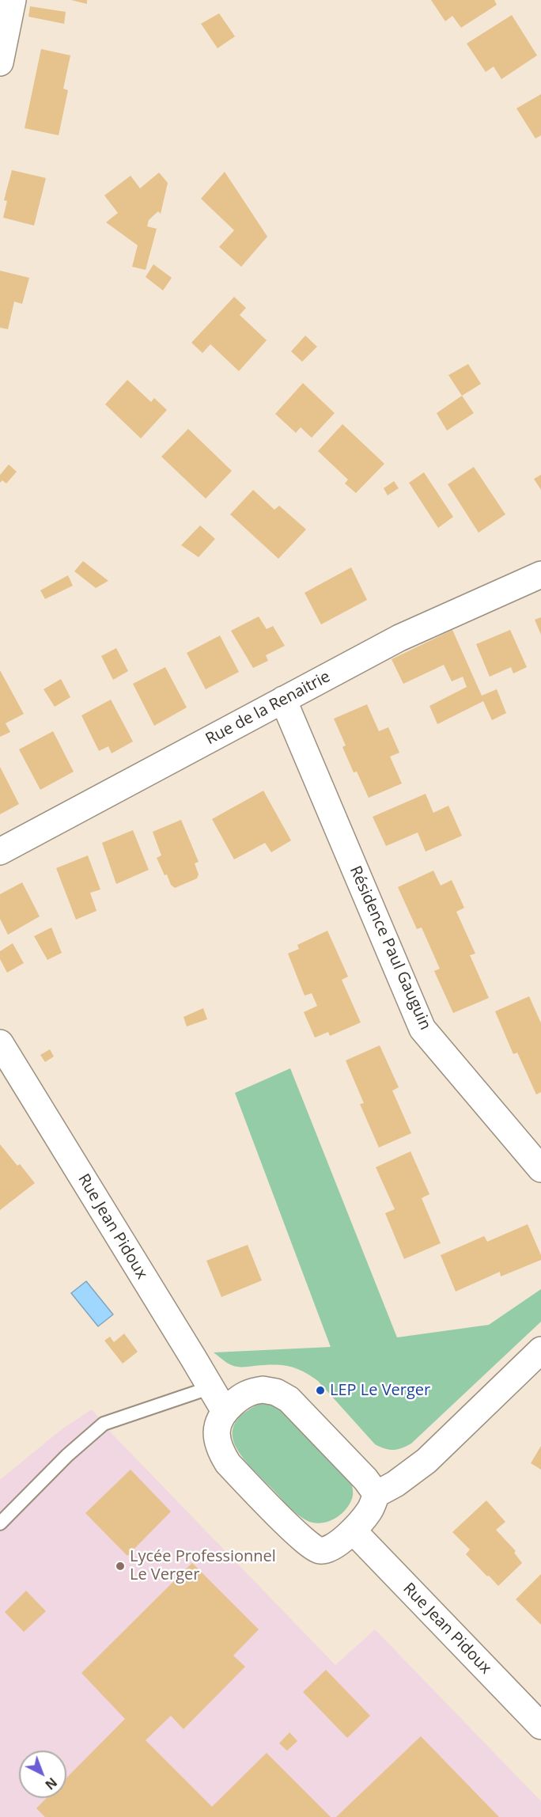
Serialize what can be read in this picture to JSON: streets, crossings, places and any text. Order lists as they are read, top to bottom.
{
  "streets": {
    "street": ["Rue de la Renaitrie", "Résidence Paul Gauguin", "Rue Jean Pidoux"]
  },
  "crossings": [
    ["Rue de la Renaitrie", "Résidence Paul Gauguin"]
  ],
  "places": ["LEP Le Verger", "Lycée Professionnel Le Verger"],
  "north": "bottom right"
}
